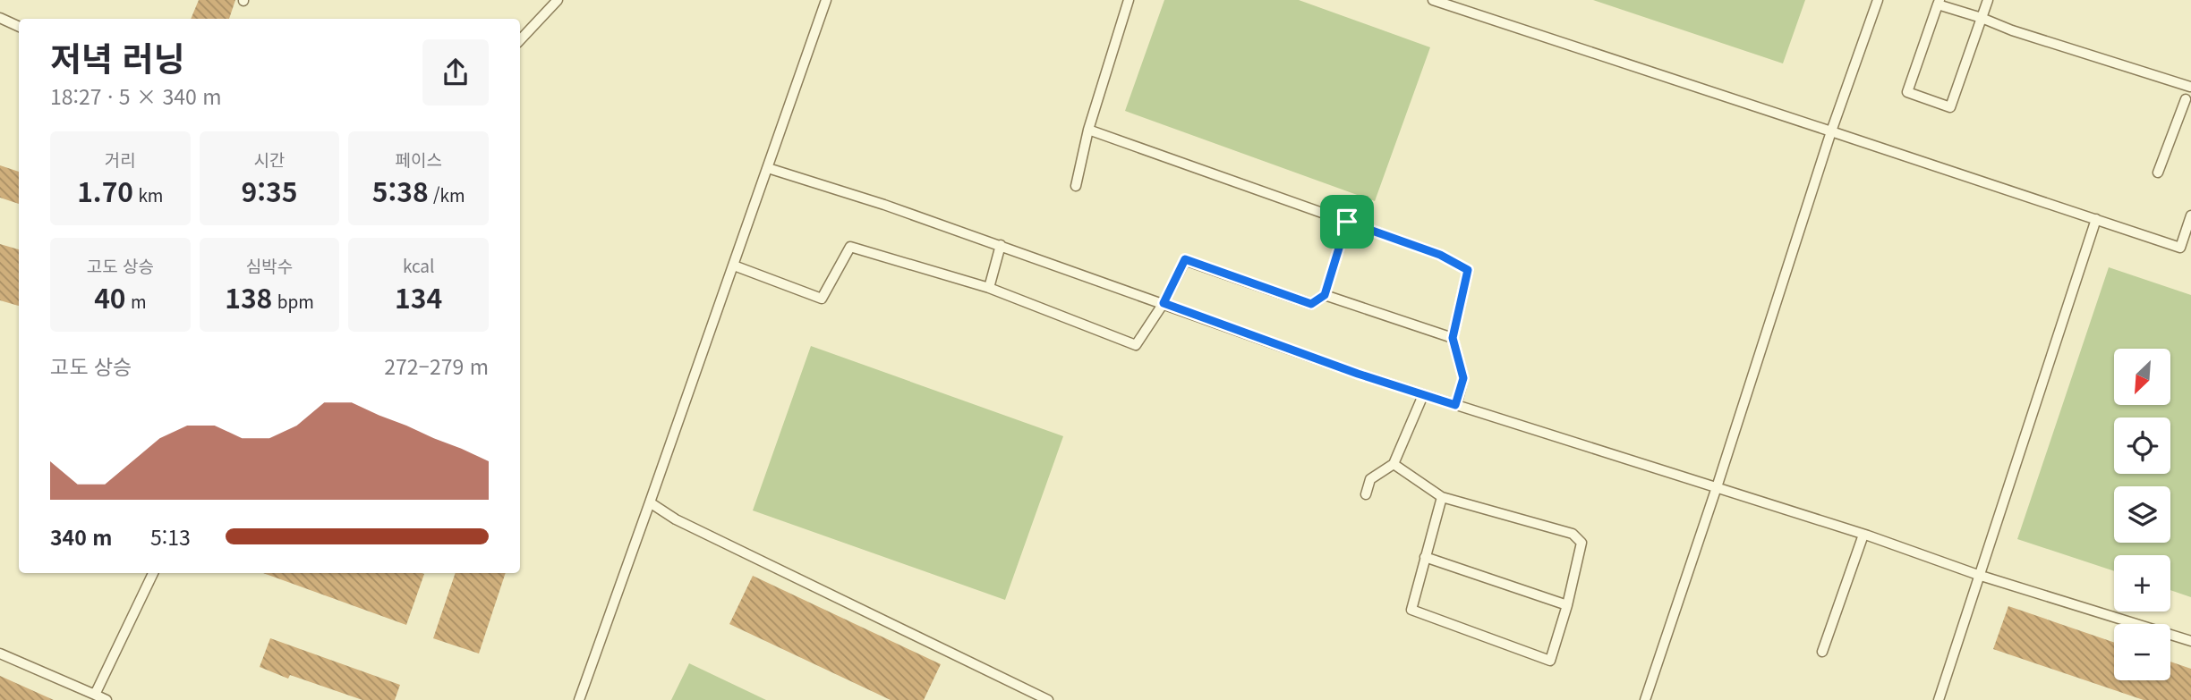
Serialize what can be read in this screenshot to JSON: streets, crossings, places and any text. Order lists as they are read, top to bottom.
{
  "north": "bottom left",
  "page": {
    "heading": ["저녁 러닝", "18:27 · 5 × 340 m"],
    "stats": [
      ["거리", "1.70 km"],
      ["시간", "9:35"],
      ["페이스", "5:38 /km"],
      ["고도 상승", "40 m"],
      ["심박수", "138 bpm"],
      ["kcal", "134"]
    ],
    "chart": ["고도 상승", "272–279 m"],
    "map_buttons": ["+", "−"],
    "list": [
      {
        "name": "340 m",
        "note": "5:13"
      }
    ]
  }
}
